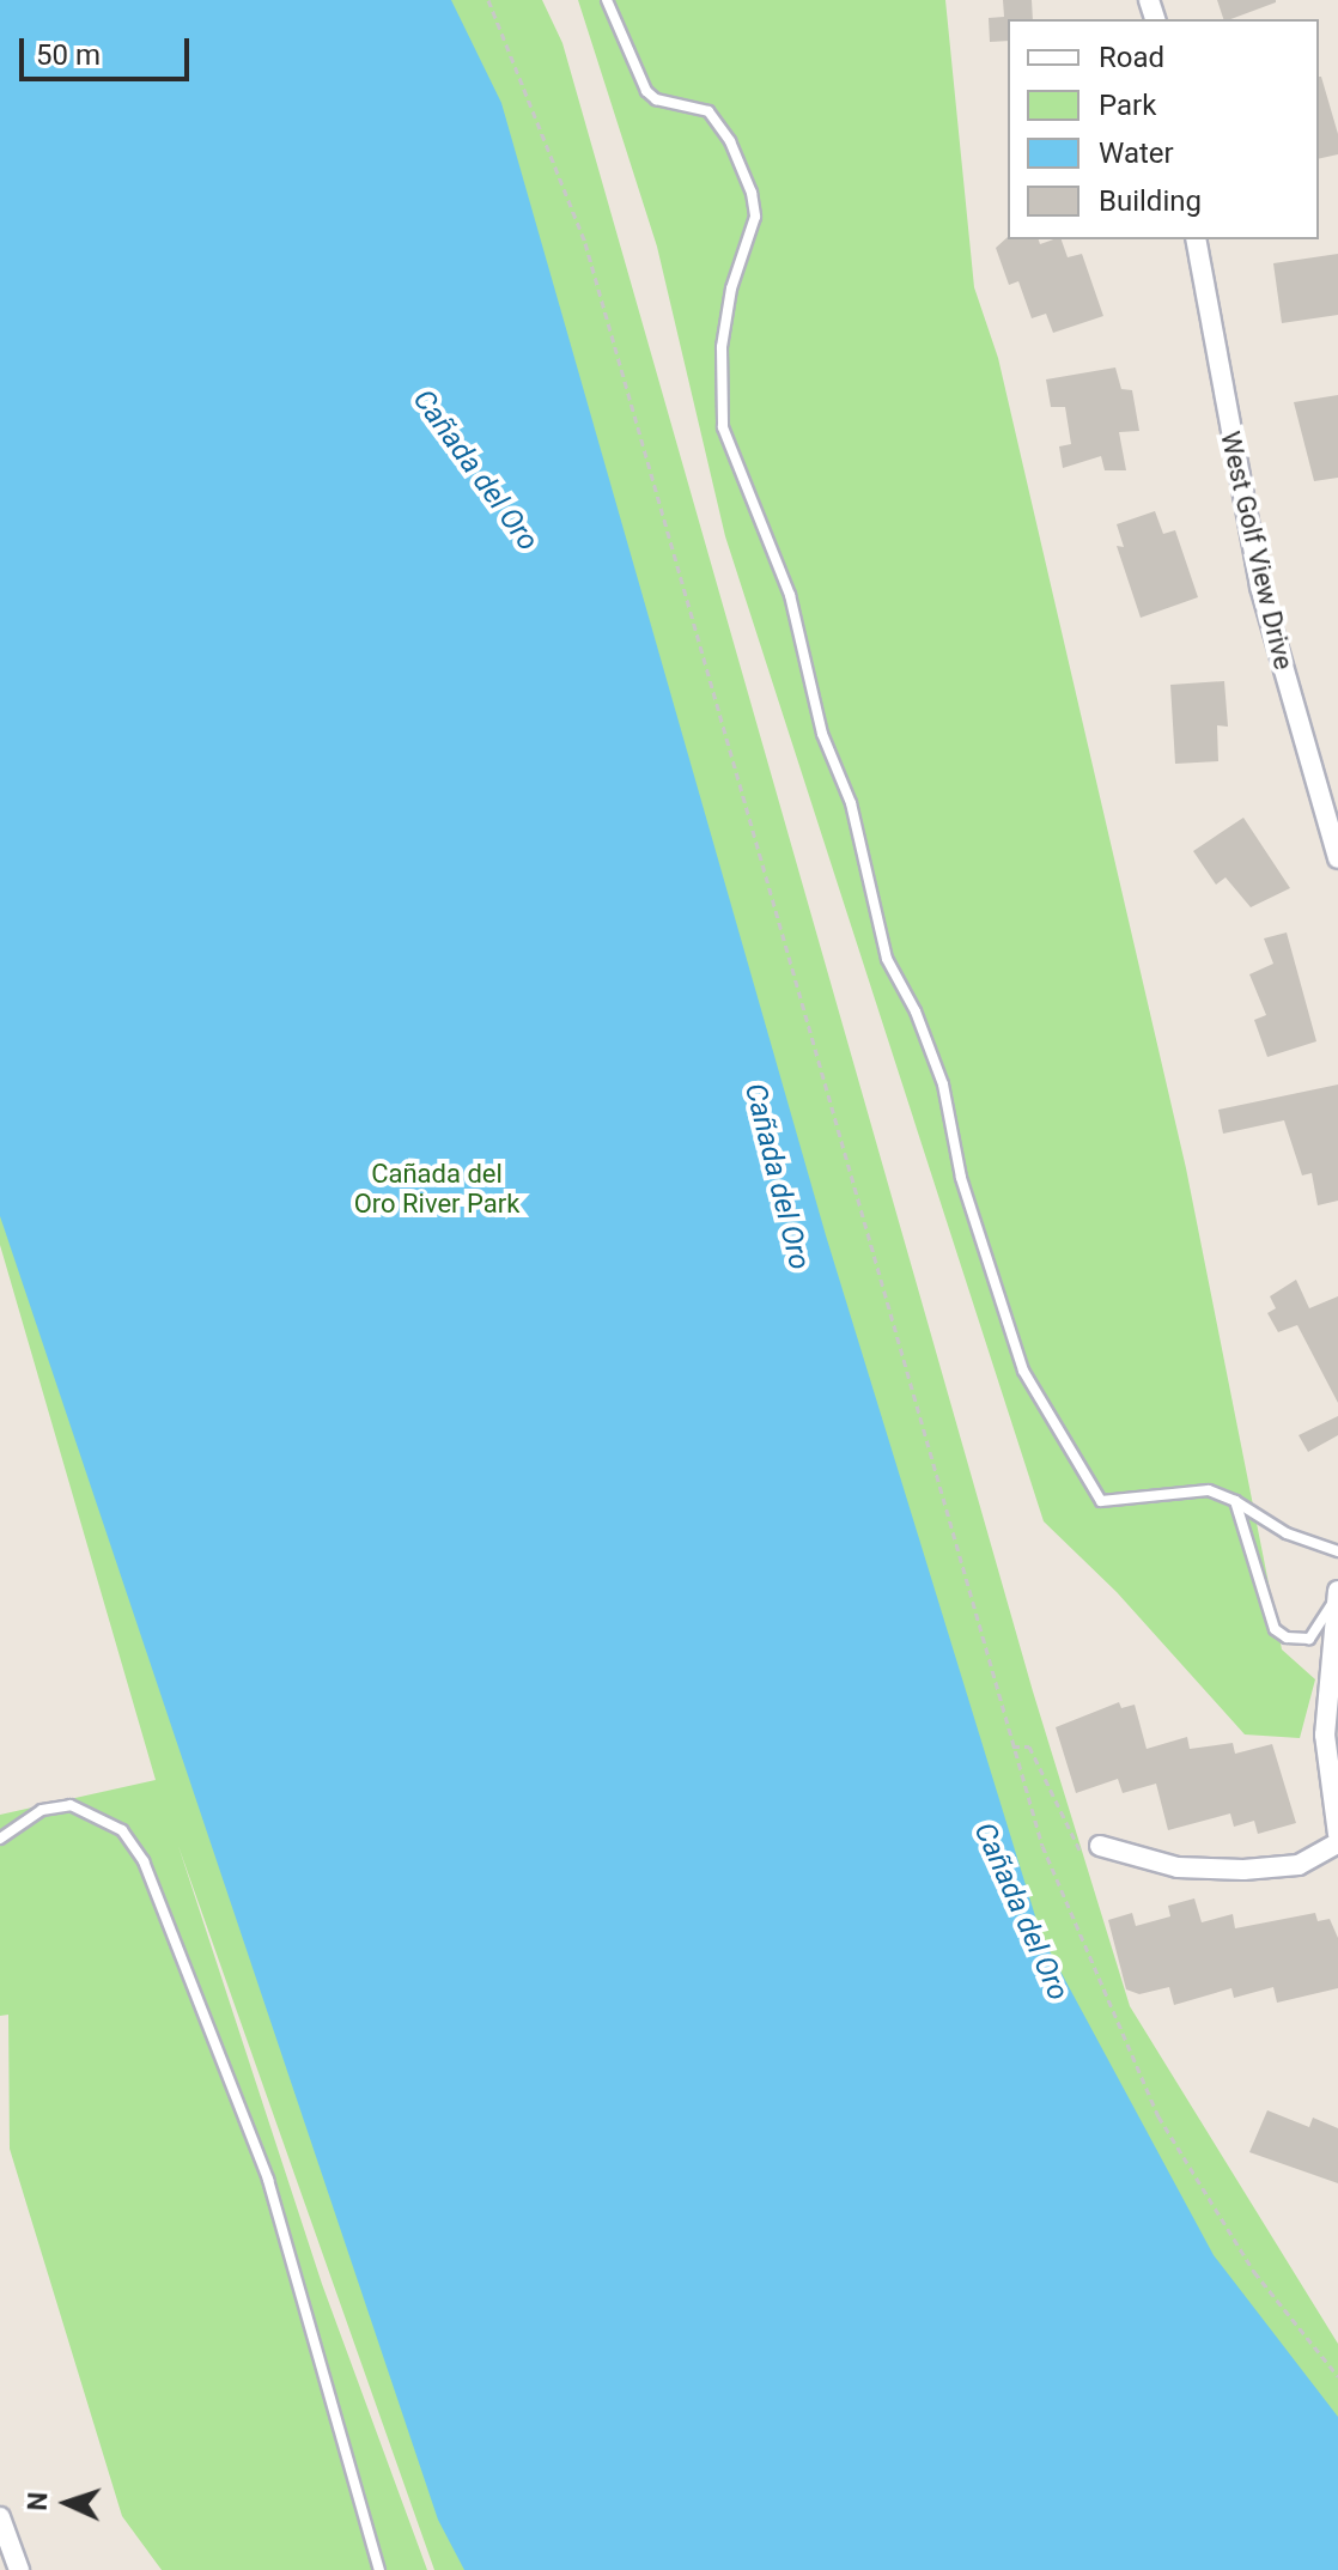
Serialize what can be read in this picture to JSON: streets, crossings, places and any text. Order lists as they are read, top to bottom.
{
  "streets": {
    "street": ["West Golf View Drive"]
  },
  "water": ["Cañada del Oro"],
  "parks": ["Cañada del Oro River Park"],
  "legend": [
    "Road",
    "Park",
    "Water",
    "Building"
  ],
  "scale_bar": "50 m",
  "north": "left"
}
